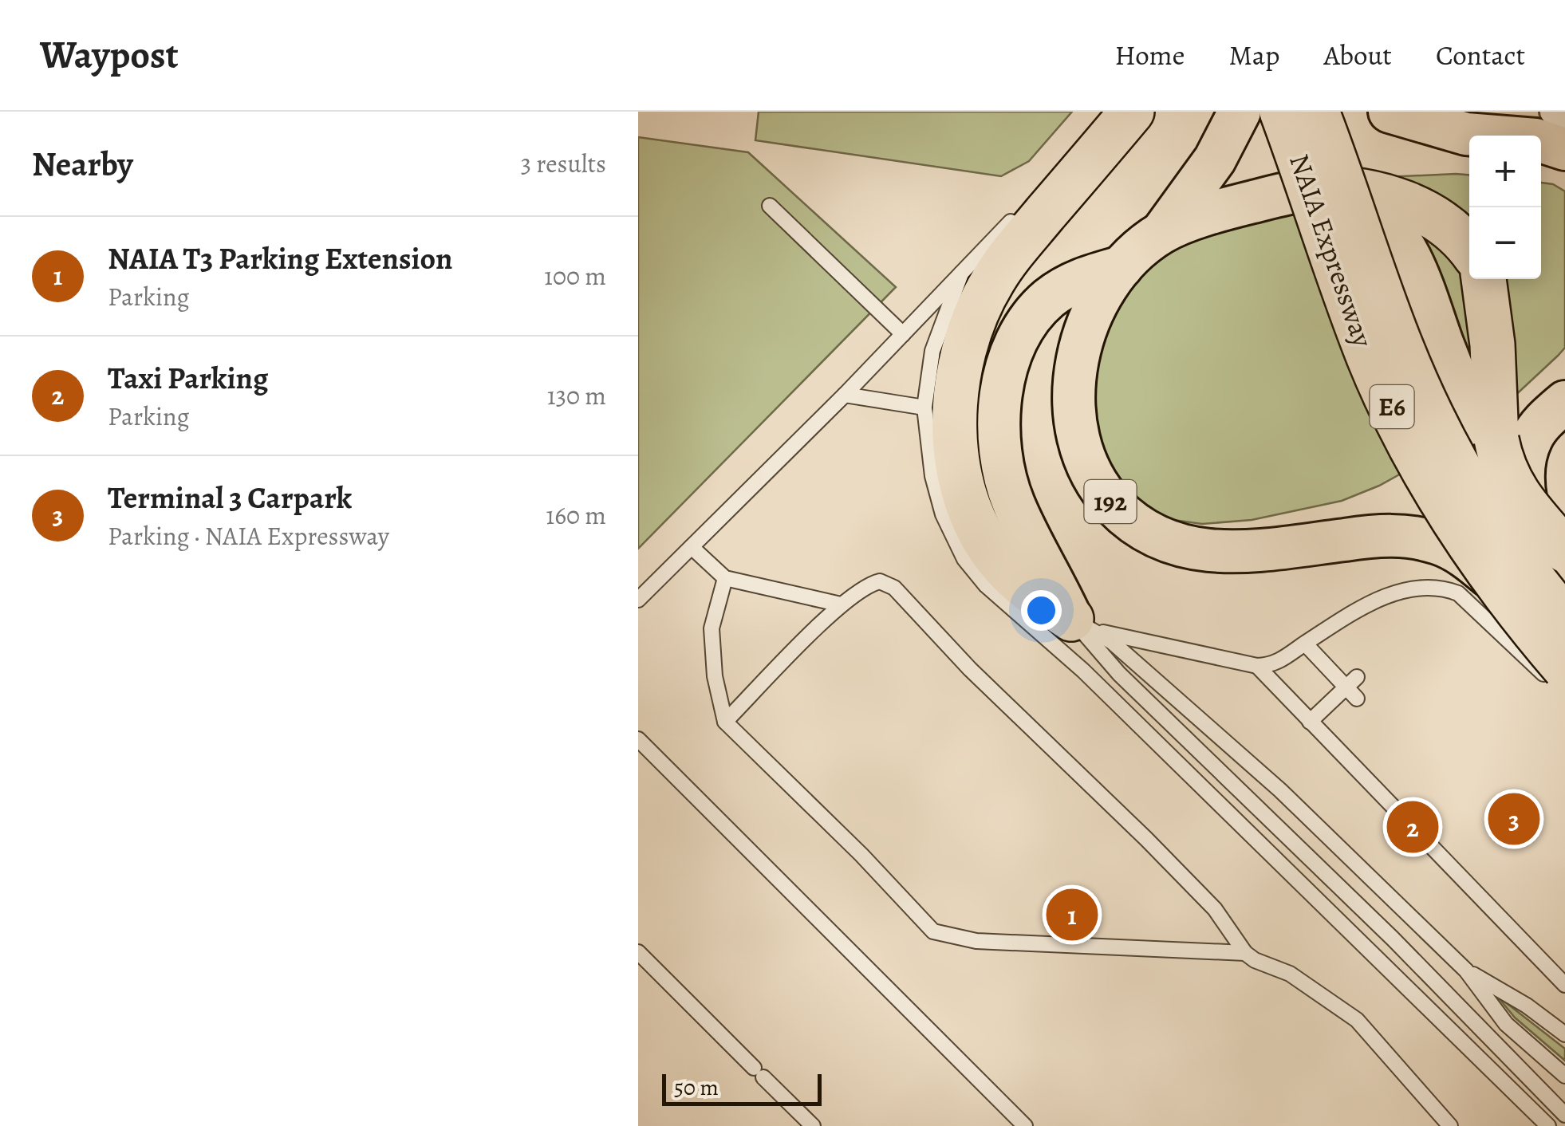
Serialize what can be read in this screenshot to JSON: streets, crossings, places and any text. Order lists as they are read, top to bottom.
{
  "streets": {
    "highway": ["NAIA Expressway", "E6"],
    "main road": ["192"]
  },
  "crossings": [
    ["NAIA Expressway", "192"]
  ],
  "scale_bar": "50 m",
  "page": {
    "header": "Waypost",
    "nav": [
      "Home",
      "Map",
      "About",
      "Contact"
    ],
    "heading": ["Nearby", "3 results"],
    "map_buttons": ["+", "−"],
    "list": [
      {
        "mark": "1",
        "name": "NAIA T3 Parking Extension",
        "note": "Parking",
        "value": "100 m"
      },
      {
        "mark": "2",
        "name": "Taxi Parking",
        "note": "Parking",
        "value": "130 m"
      },
      {
        "mark": "3",
        "name": "Terminal 3 Carpark",
        "note": "Parking · NAIA Expressway",
        "value": "160 m"
      }
    ],
    "pins": ["3", "2", "1"],
    "scale": "50 m"
  }
}
